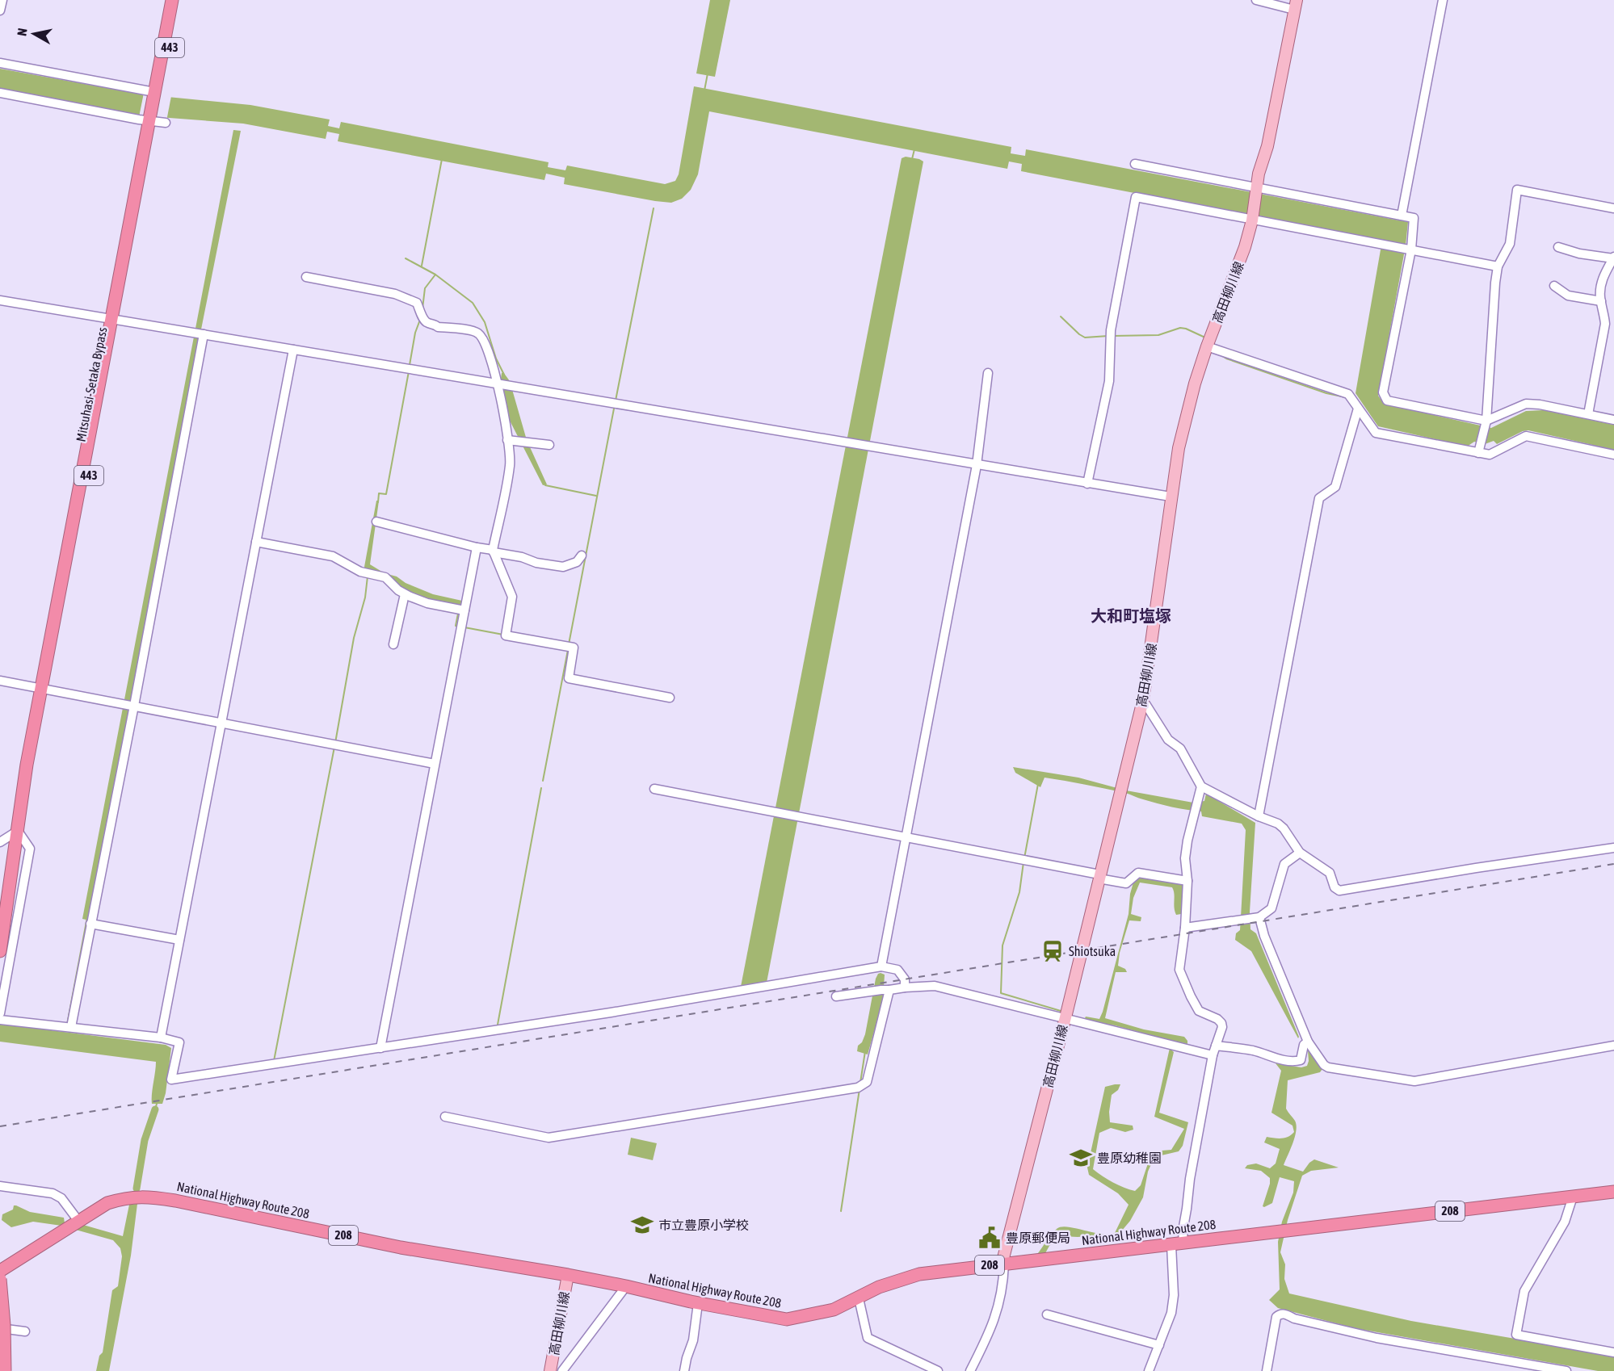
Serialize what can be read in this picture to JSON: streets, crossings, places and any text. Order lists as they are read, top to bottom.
{
  "streets": {
    "highway": [
      "443",
      "Mitsuhasi-Setaka Bypass",
      "National Highway Route 208",
      "208"
    ],
    "main road": ["高田柳川線"]
  },
  "crossings": [
    ["高田柳川線", "National Highway Route 208"]
  ],
  "districts": ["大和町塩塚"],
  "places": {
    "station": ["Shiotsuka"],
    "school or university": ["豊原幼稚園", "市立豊原小学校"],
    "public building": ["豊原郵便局"]
  },
  "north": "left"
}
